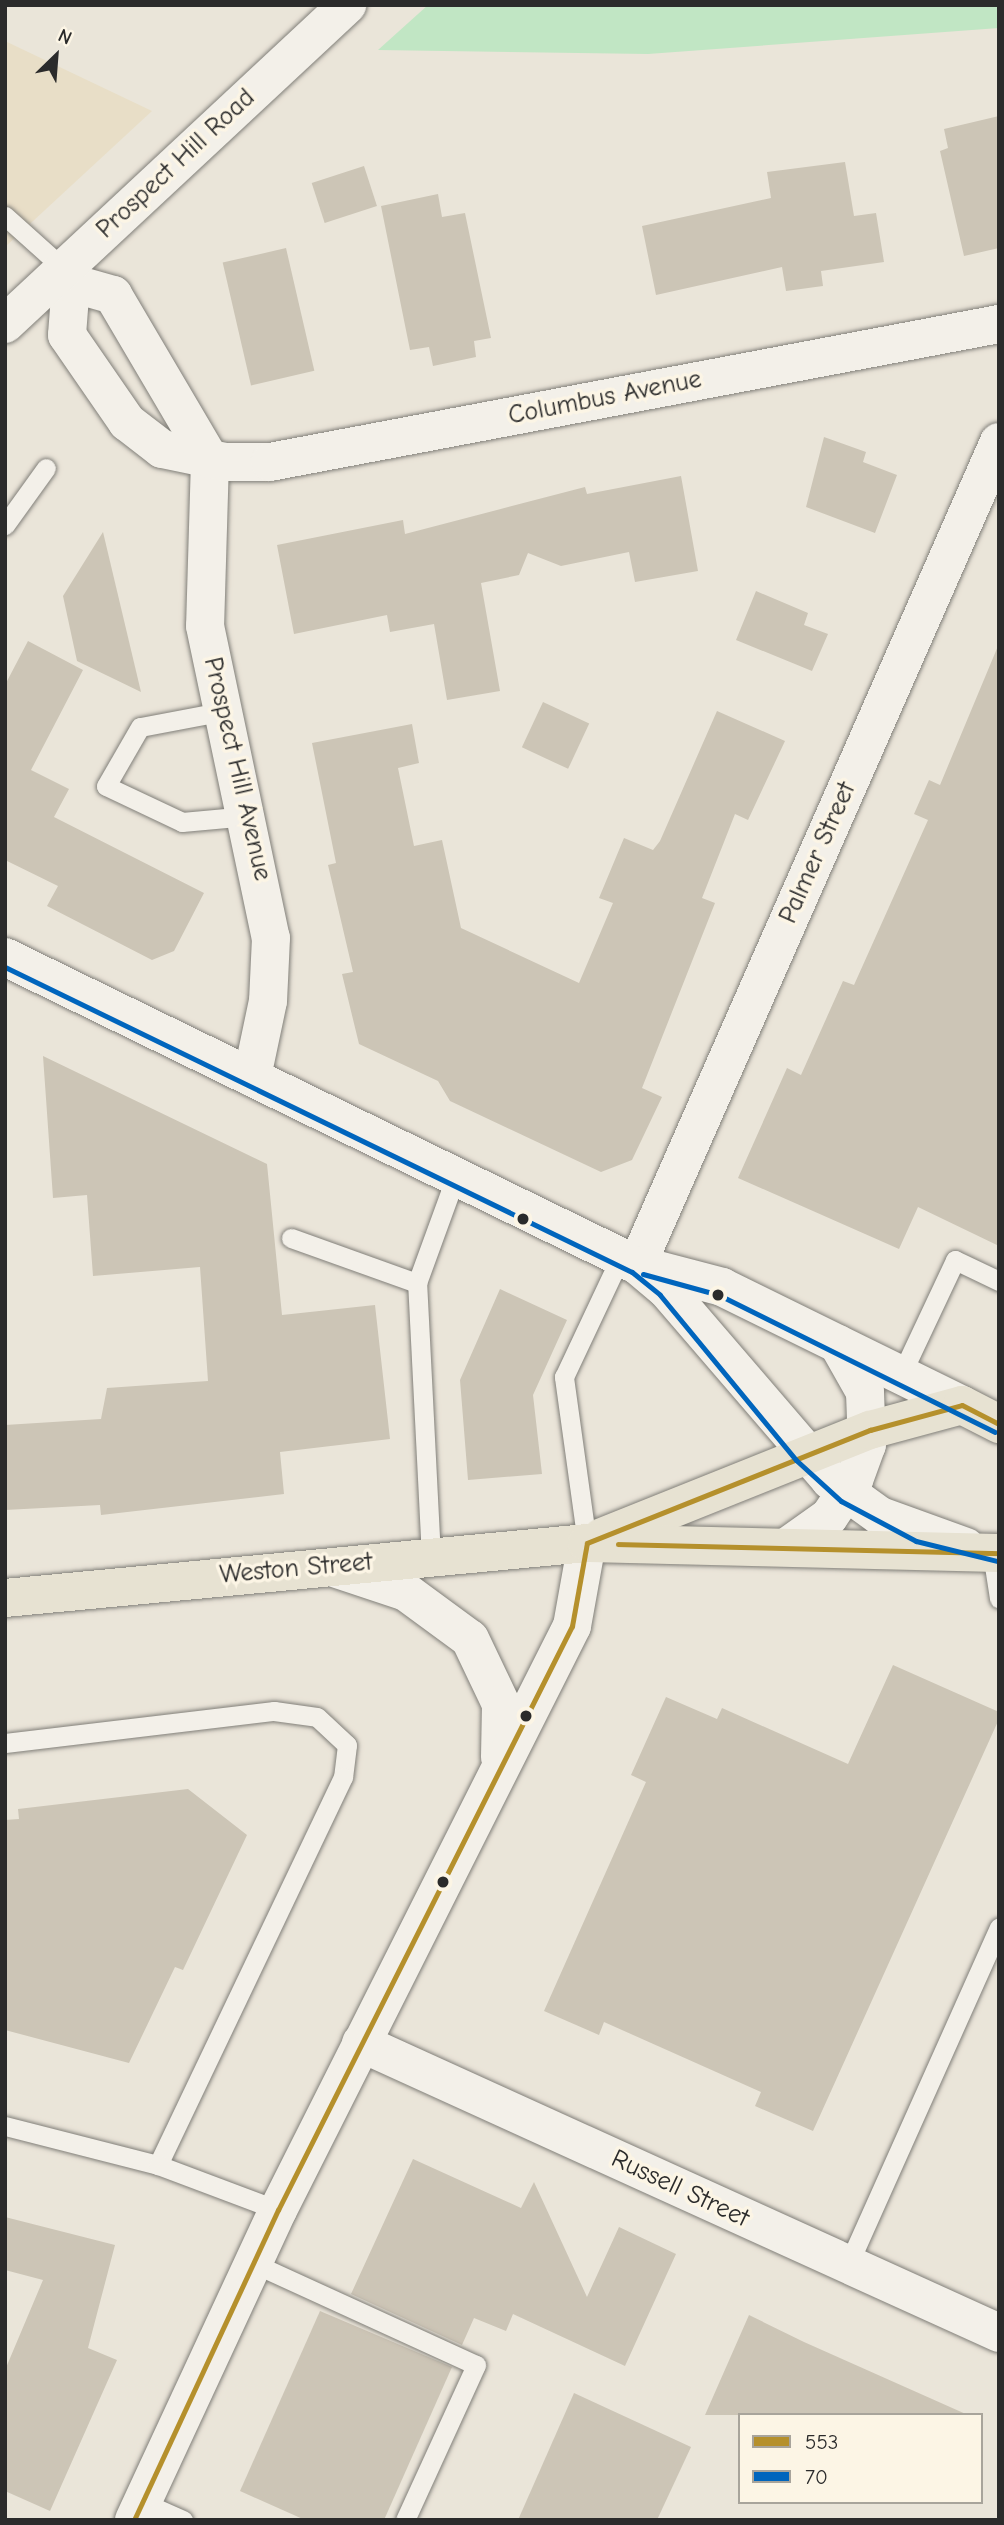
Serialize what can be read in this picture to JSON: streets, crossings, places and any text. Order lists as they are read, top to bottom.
{
  "streets": {
    "main road": ["Weston Street"],
    "street": [
      "Prospect Hill Road",
      "Columbus Avenue",
      "Prospect Hill Avenue",
      "Palmer Street",
      "Russell Street"
    ]
  },
  "crossings": [
    ["Columbus Avenue", "Prospect Hill Avenue"]
  ],
  "lines": ["transit line 70", "transit line 553"],
  "legend": ["553", "70"],
  "north": "top right"
}
